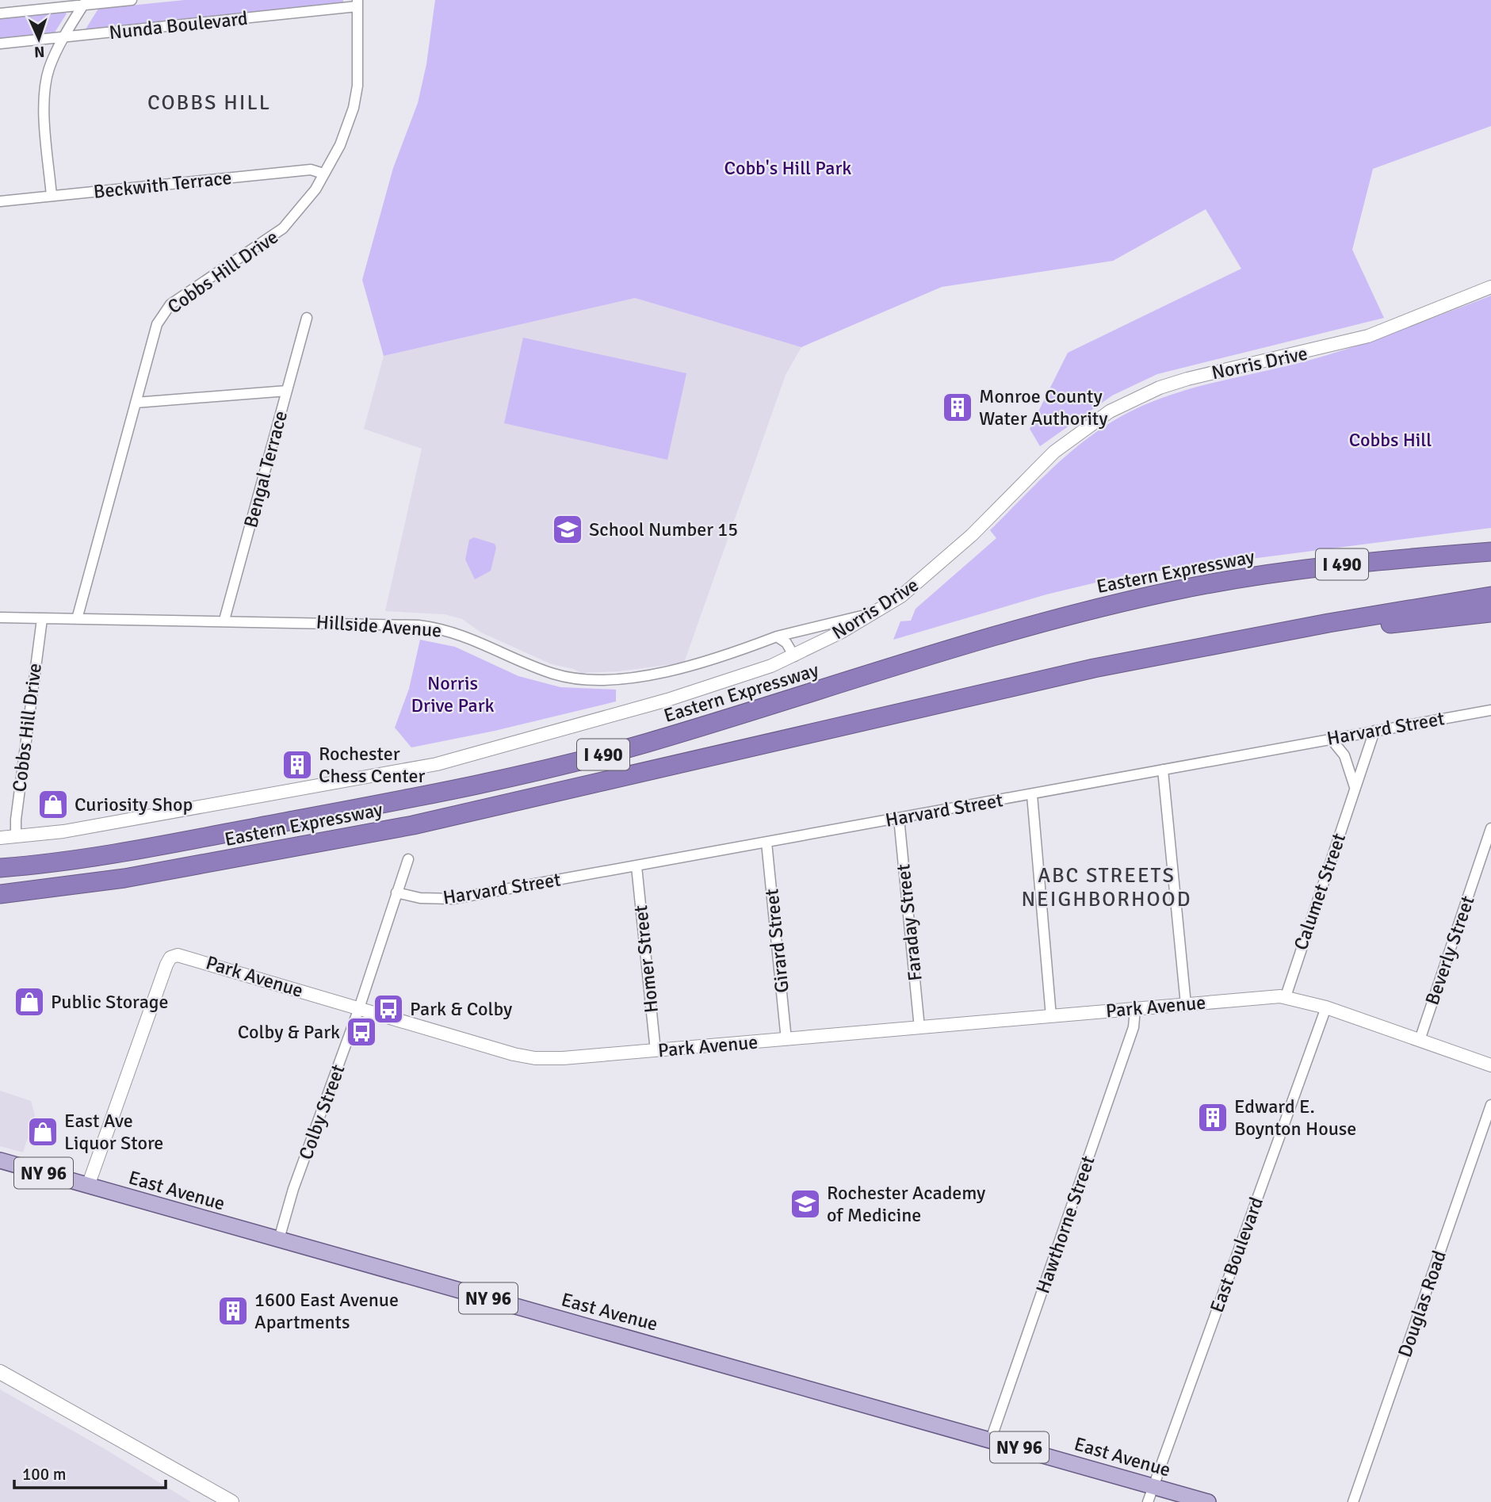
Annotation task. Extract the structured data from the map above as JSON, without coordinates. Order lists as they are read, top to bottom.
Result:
{
  "streets": {
    "highway": ["I 490", "Eastern Expressway"],
    "main road": ["NY 96", "East Avenue"],
    "street": [
      "Nunda Boulevard",
      "Beckwith Terrace",
      "Cobbs Hill Drive",
      "Norris Drive",
      "Bengal Terrace",
      "Hillside Avenue",
      "Harvard Street",
      "Calumet Street",
      "Faraday Street",
      "Girard Street",
      "Beverly Street",
      "Homer Street",
      "Park Avenue",
      "Colby Street",
      "Hawthorne Street",
      "East Boulevard",
      "Douglas Road"
    ]
  },
  "crossings": [
    ["Nunda Boulevard", "Cobbs Hill Drive"],
    ["Beckwith Terrace", "Cobbs Hill Drive"],
    ["Cobbs Hill Drive", "Norris Drive"],
    ["Cobbs Hill Drive", "Hillside Avenue"],
    ["Norris Drive", "Hillside Avenue"],
    ["Bengal Terrace", "Hillside Avenue"],
    ["Harvard Street", "Calumet Street"],
    ["Harvard Street", "Faraday Street"],
    ["Harvard Street", "Girard Street"],
    ["Harvard Street", "Homer Street"],
    ["Harvard Street", "Colby Street"],
    ["Calumet Street", "Park Avenue"],
    ["Faraday Street", "Park Avenue"],
    ["Girard Street", "Park Avenue"],
    ["Beverly Street", "Park Avenue"],
    ["Homer Street", "Park Avenue"],
    ["Park Avenue", "Colby Street"],
    ["Park Avenue", "East Avenue"],
    ["Park Avenue", "Hawthorne Street"],
    ["Park Avenue", "East Boulevard"],
    ["Colby Street", "East Avenue"],
    ["East Avenue", "Hawthorne Street"],
    ["East Avenue", "East Boulevard"]
  ],
  "districts": ["COBBS HILL", "ABC STREETS NEIGHBORHOOD"],
  "parks": ["Cobb's Hill Park", "Cobbs Hill", "Norris Drive Park"],
  "places": {
    "building": [
      "Monroe County Water Authority",
      "Rochester Chess Center",
      "Edward E. Boynton House",
      "1600 East Avenue Apartments"
    ],
    "school or university": ["School Number 15", "Rochester Academy of Medicine"],
    "shop": ["Curiosity Shop", "Public Storage", "East Ave Liquor Store"],
    "bus stop": ["Park & Colby", "Colby & Park"]
  },
  "scale_bar": "100 m",
  "north": "bottom"
}
